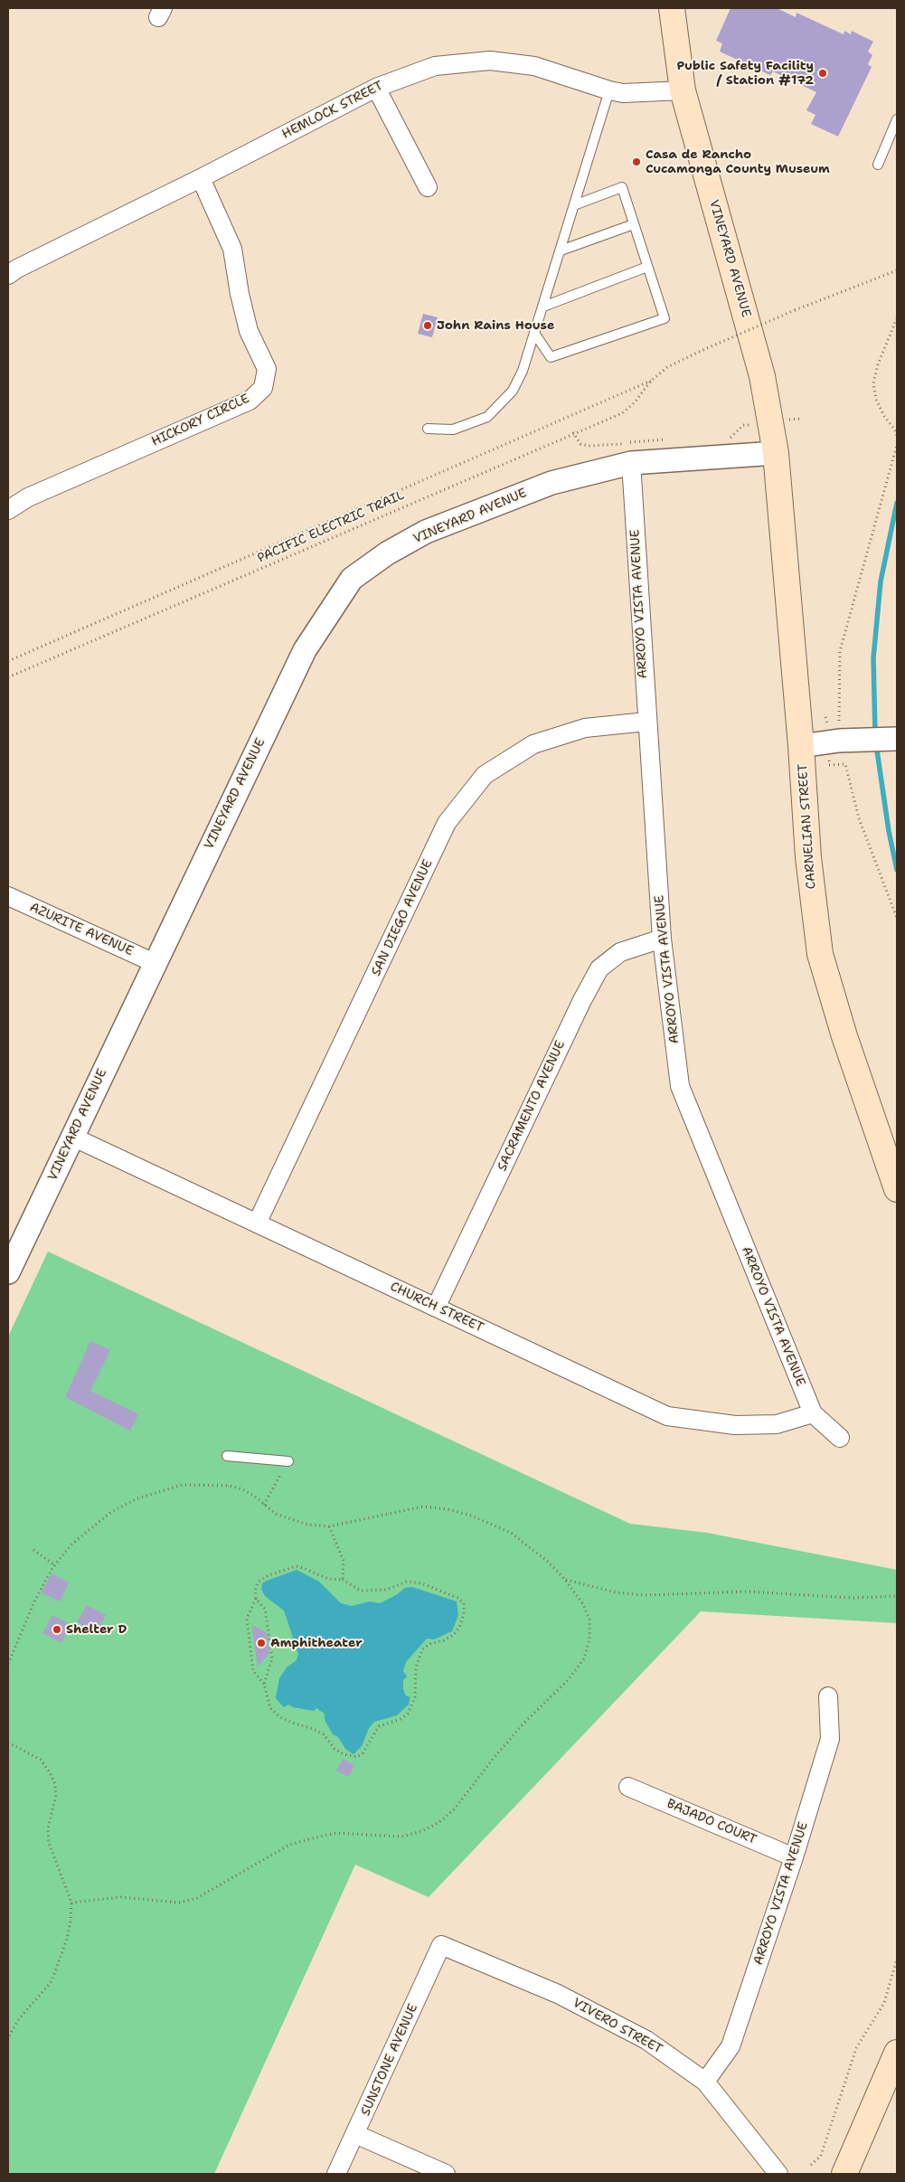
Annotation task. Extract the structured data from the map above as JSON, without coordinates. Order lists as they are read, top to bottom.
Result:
{
  "streets": {
    "main road": ["VINEYARD AVENUE", "CARNELIAN STREET"],
    "street": [
      "HEMLOCK STREET",
      "HICKORY CIRCLE",
      "ARROYO VISTA AVENUE",
      "SAN DIEGO AVENUE",
      "AZURITE AVENUE",
      "SACRAMENTO AVENUE",
      "CHURCH STREET",
      "BAJADO COURT",
      "VIVERO STREET",
      "SUNSTONE AVENUE"
    ],
    "path": ["PACIFIC ELECTRIC TRAIL"]
  },
  "crossings": [
    ["HEMLOCK STREET", "VINEYARD AVENUE"],
    ["HEMLOCK STREET", "HICKORY CIRCLE"],
    ["VINEYARD AVENUE", "ARROYO VISTA AVENUE"],
    ["VINEYARD AVENUE", "CARNELIAN STREET"],
    ["VINEYARD AVENUE", "AZURITE AVENUE"],
    ["VINEYARD AVENUE", "CHURCH STREET"],
    ["ARROYO VISTA AVENUE", "SAN DIEGO AVENUE"],
    ["ARROYO VISTA AVENUE", "SACRAMENTO AVENUE"],
    ["ARROYO VISTA AVENUE", "CHURCH STREET"],
    ["ARROYO VISTA AVENUE", "BAJADO COURT"],
    ["ARROYO VISTA AVENUE", "VIVERO STREET"],
    ["SAN DIEGO AVENUE", "CHURCH STREET"],
    ["SACRAMENTO AVENUE", "CHURCH STREET"],
    ["VIVERO STREET", "SUNSTONE AVENUE"]
  ],
  "places": [
    "Public Safety Facility / Station #172",
    "Casa de Rancho Cucamonga County Museum",
    "John Rains House",
    "Shelter D",
    "Amphitheater"
  ]
}
